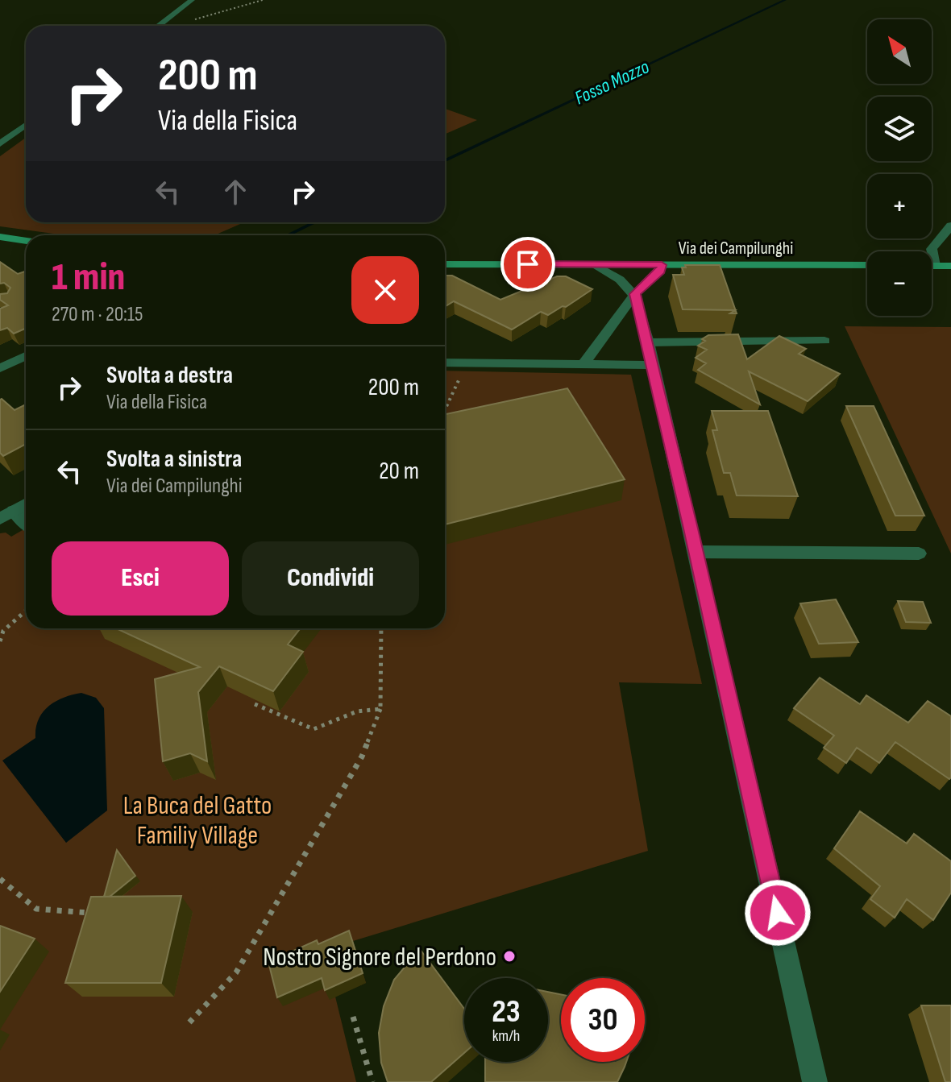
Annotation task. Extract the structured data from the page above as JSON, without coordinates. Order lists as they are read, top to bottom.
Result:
{
  "streets": {
    "street": ["Via dei Campilunghi"]
  },
  "water": ["Fosso Mozzo"],
  "parks": ["La Buca del Gatto Familiy Village"],
  "places": ["Nostro Signore del Perdono"],
  "north": "top left",
  "page": {
    "map_buttons": ["+", "−"],
    "turn": ["200 m", "Via della Fisica"],
    "heading": ["1 min", "270 m · 20:15"],
    "list": [
      {
        "name": "Svolta a destra",
        "note": "Via della Fisica",
        "value": "200 m"
      },
      {
        "name": "Svolta a sinistra",
        "note": "Via dei Campilunghi",
        "value": "20 m"
      }
    ],
    "buttons": ["Esci", "Condividi"],
    "speed": "23 km/h",
    "limit": "30"
  }
}
